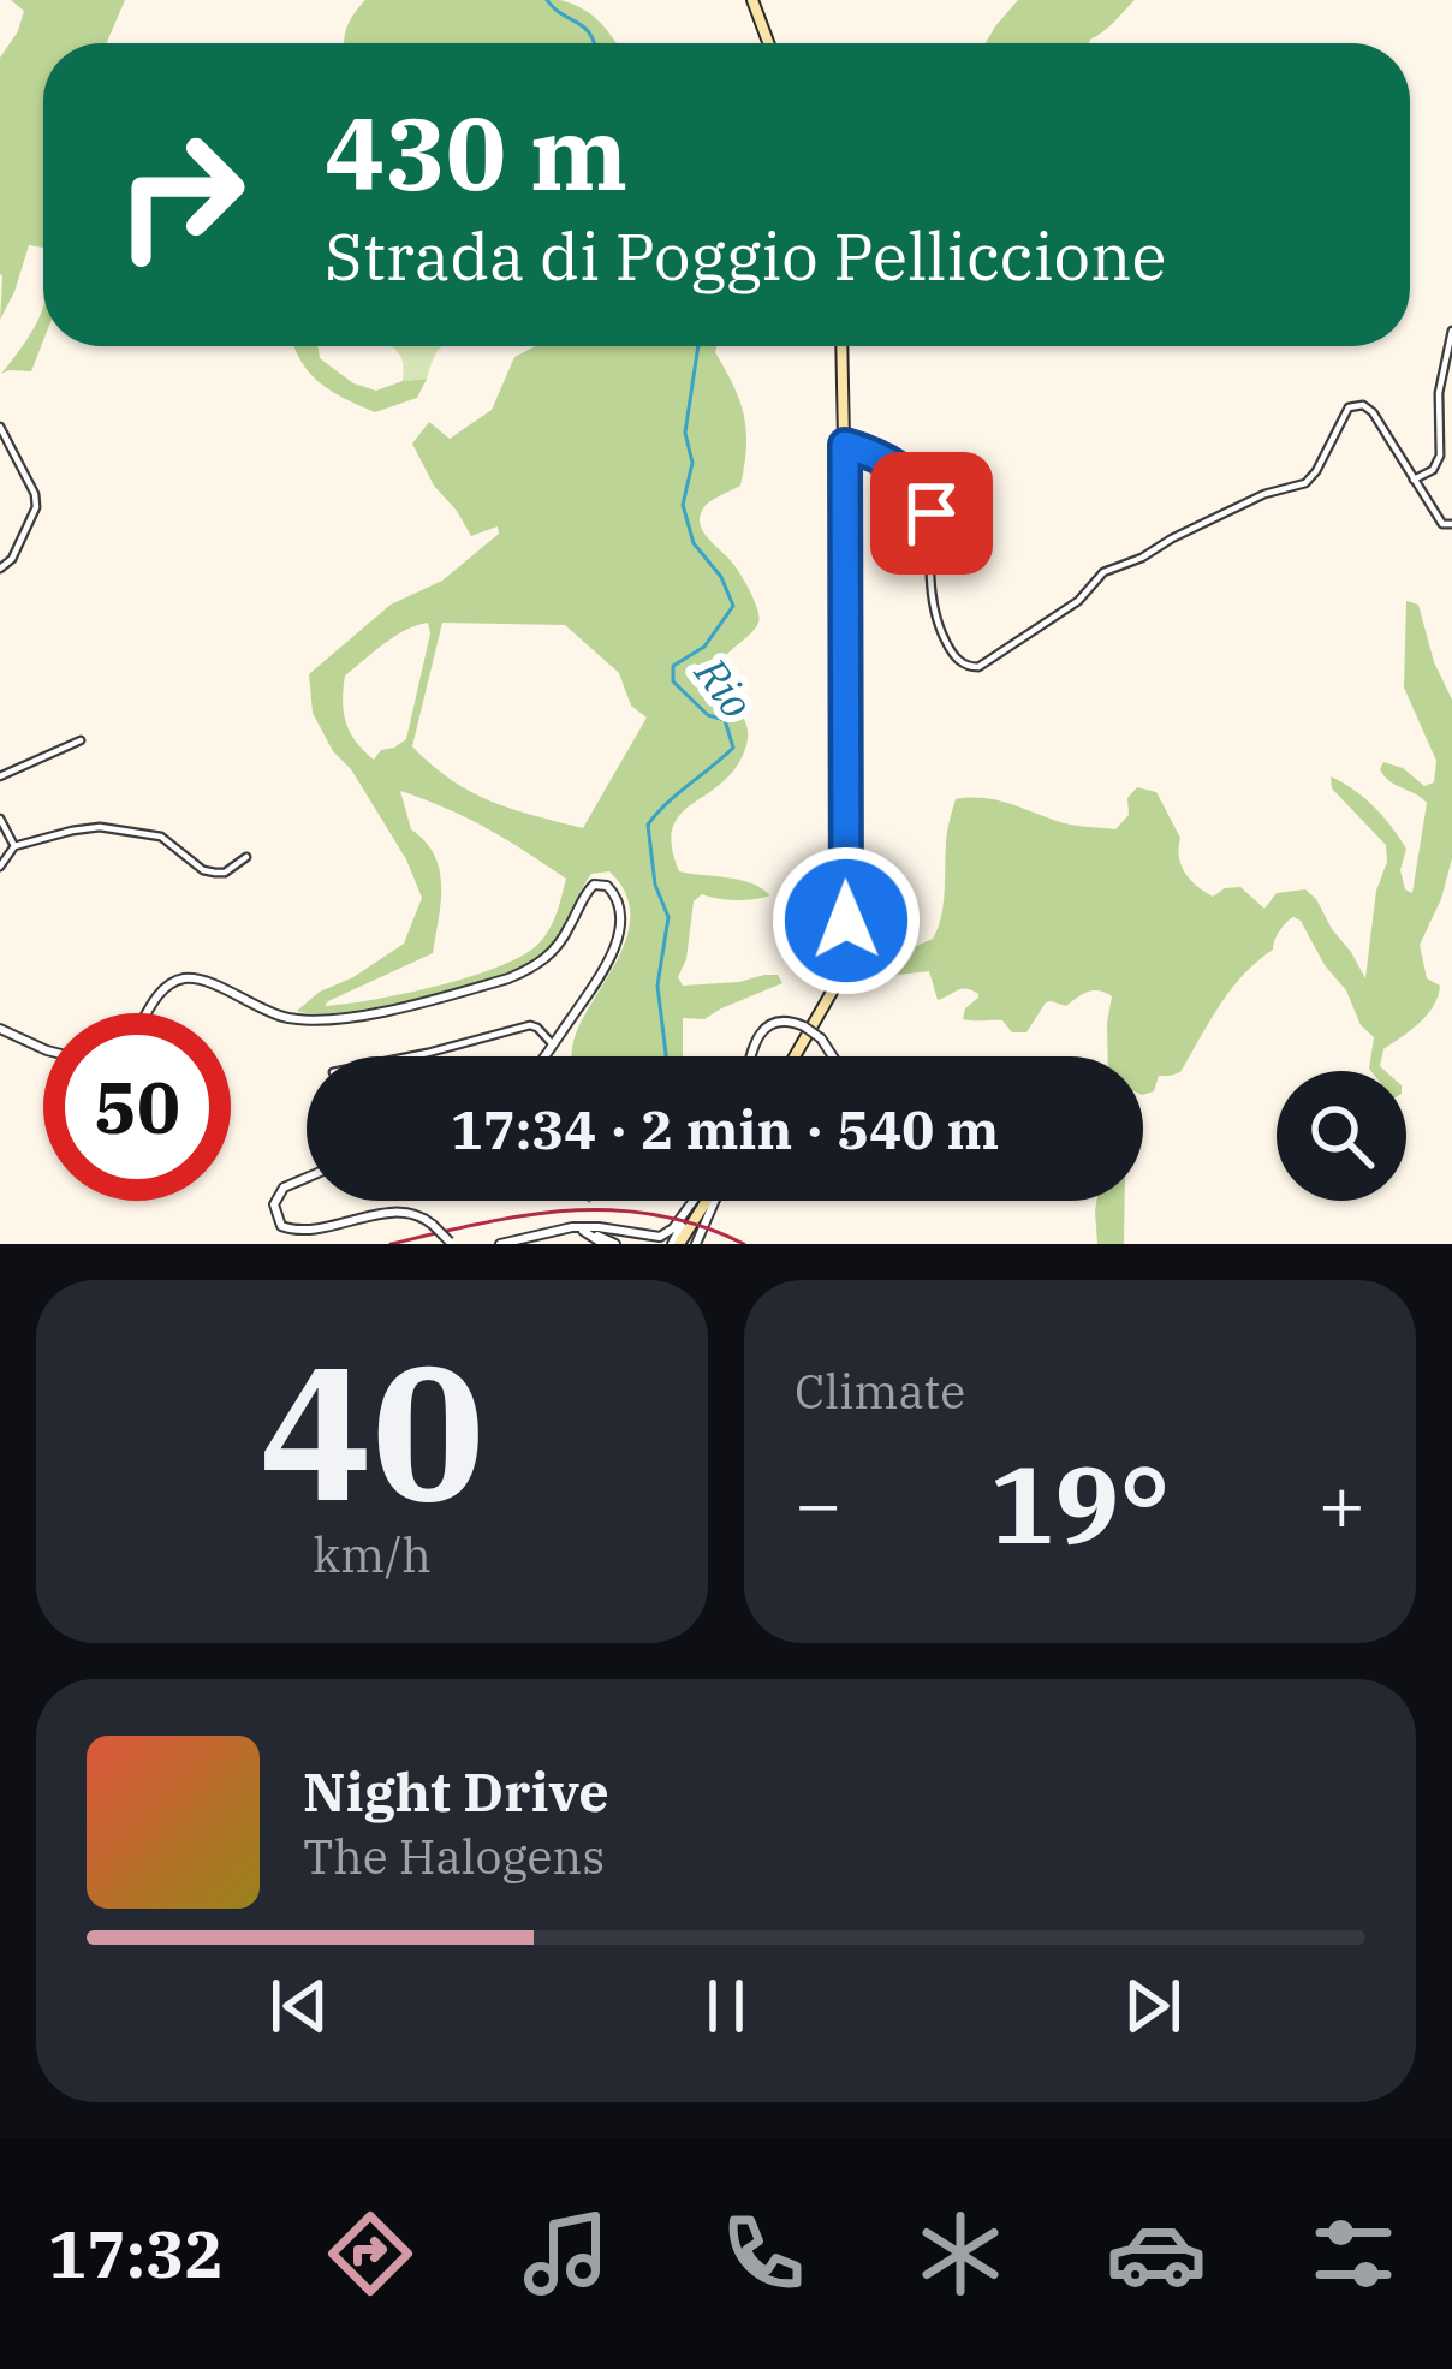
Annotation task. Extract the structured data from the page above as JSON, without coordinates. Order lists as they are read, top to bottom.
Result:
{
  "water": ["Rio"],
  "page": {
    "turn": ["430 m", "Strada di Poggio Pelliccione"],
    "limit": "50",
    "trip": "17:34 · 2 min · 540 m",
    "tile": [
      ["40", "km/h"],
      "Climate"
    ],
    "heat": ["−", "19°", "+"],
    "song": ["Night Drive", "The Halogens"],
    "tabs": "17:32"
  }
}
